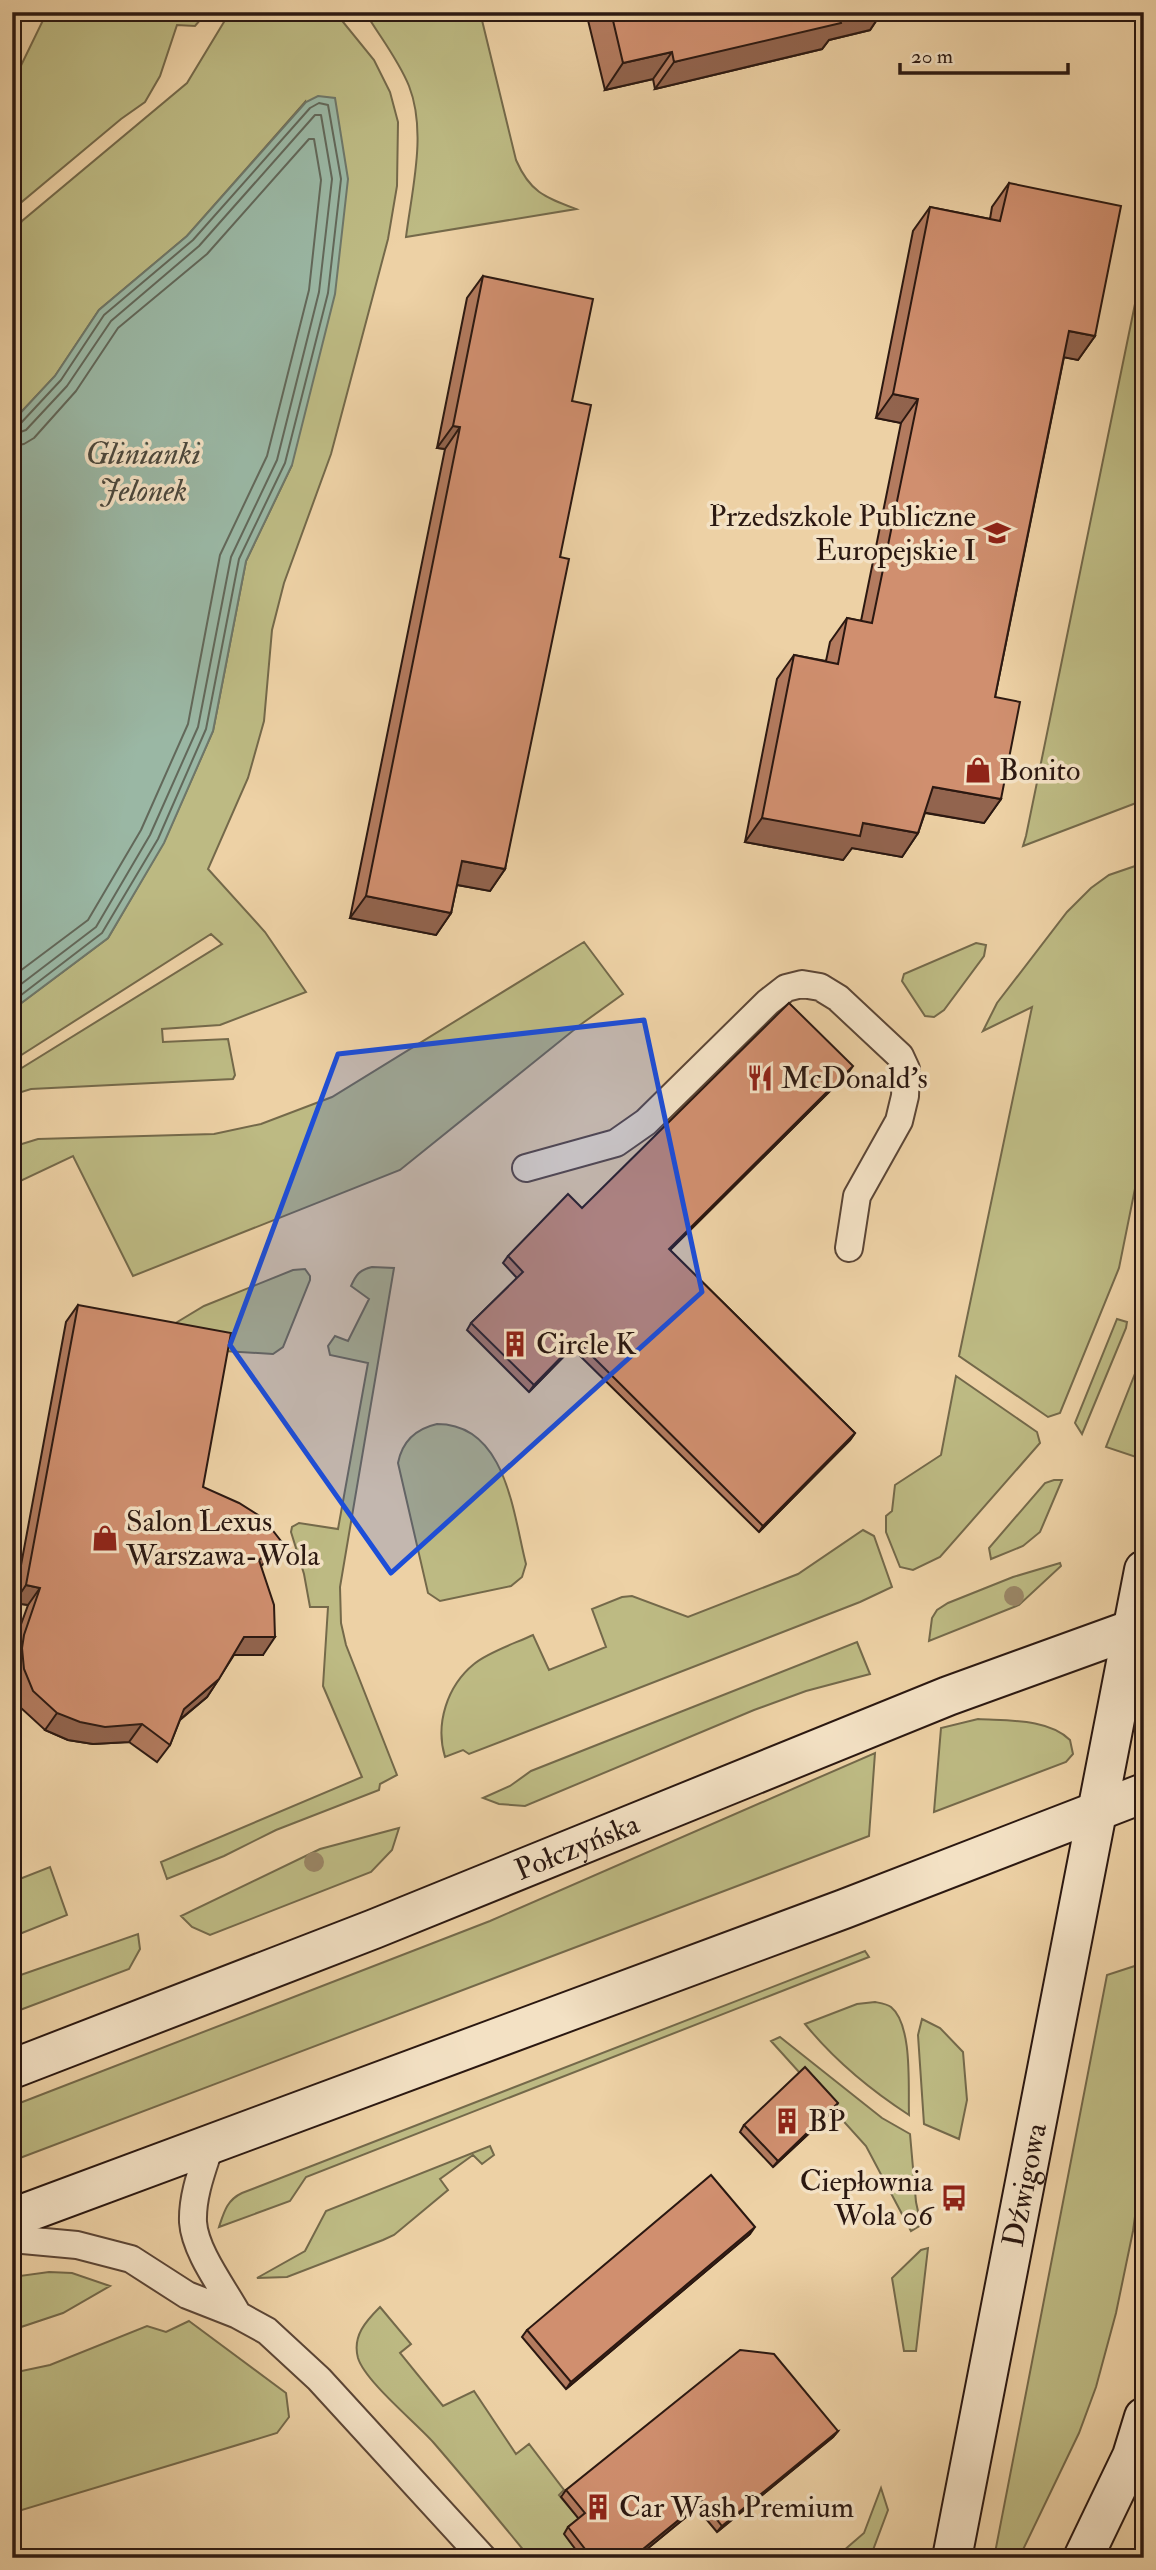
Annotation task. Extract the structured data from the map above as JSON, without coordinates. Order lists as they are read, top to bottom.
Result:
{
  "streets": {
    "main road": ["Połczyńska", "Dźwigowa"]
  },
  "crossings": [
    ["Połczyńska", "Dźwigowa"]
  ],
  "water": ["Glinianki Jelonek"],
  "places": {
    "school or university": ["Przedszkole Publiczne Europejskie I"],
    "shop": ["Bonito", "Salon Lexus Warszawa-Wola"],
    "restaurant": ["McDonald's"],
    "building": ["Circle K", "BP", "Car Wash Premium"],
    "bus stop": ["Ciepłownia Wola 06"]
  },
  "scale_bar": "20 m"
}
